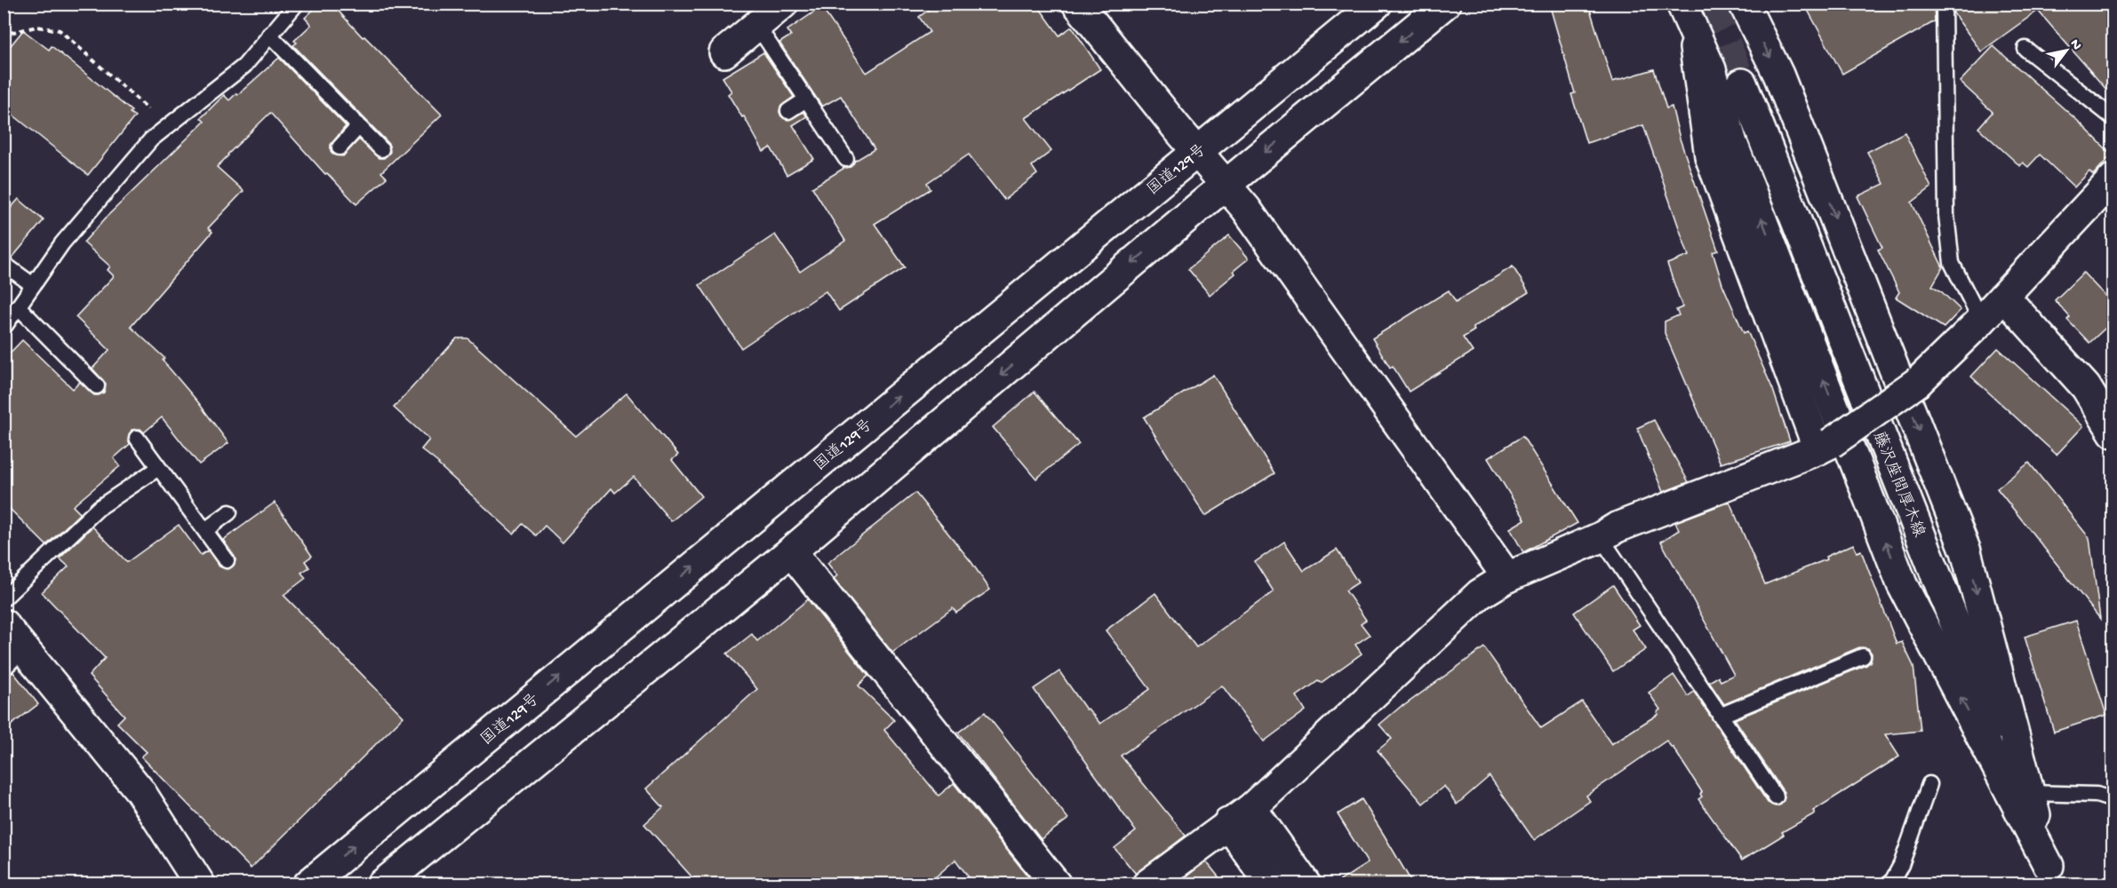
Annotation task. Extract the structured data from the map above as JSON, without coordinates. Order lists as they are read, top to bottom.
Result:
{
  "streets": {
    "main road": ["国道129号", "藤沢座間厚木線"]
  },
  "north": "top right"
}
